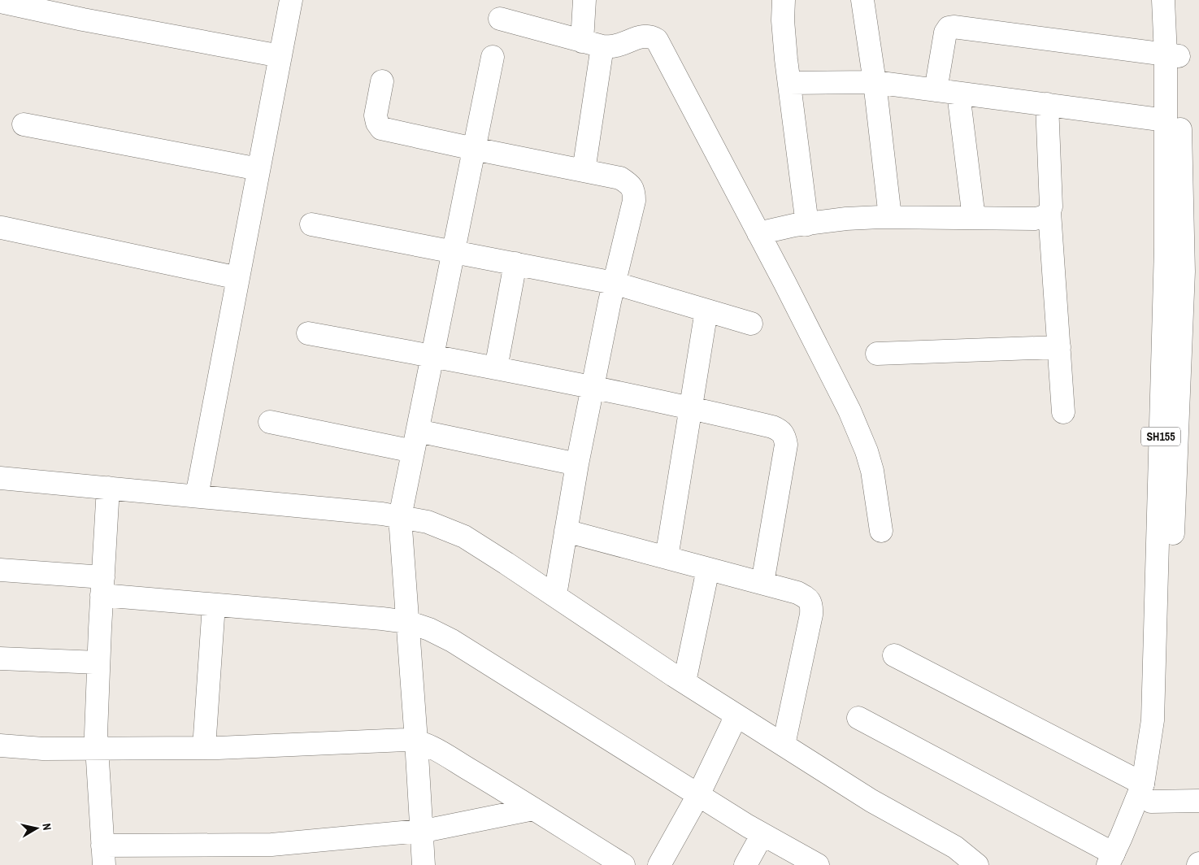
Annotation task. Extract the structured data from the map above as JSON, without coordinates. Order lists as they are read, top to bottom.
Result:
{
  "streets": {
    "street": ["SH155"]
  },
  "north": "right"
}
